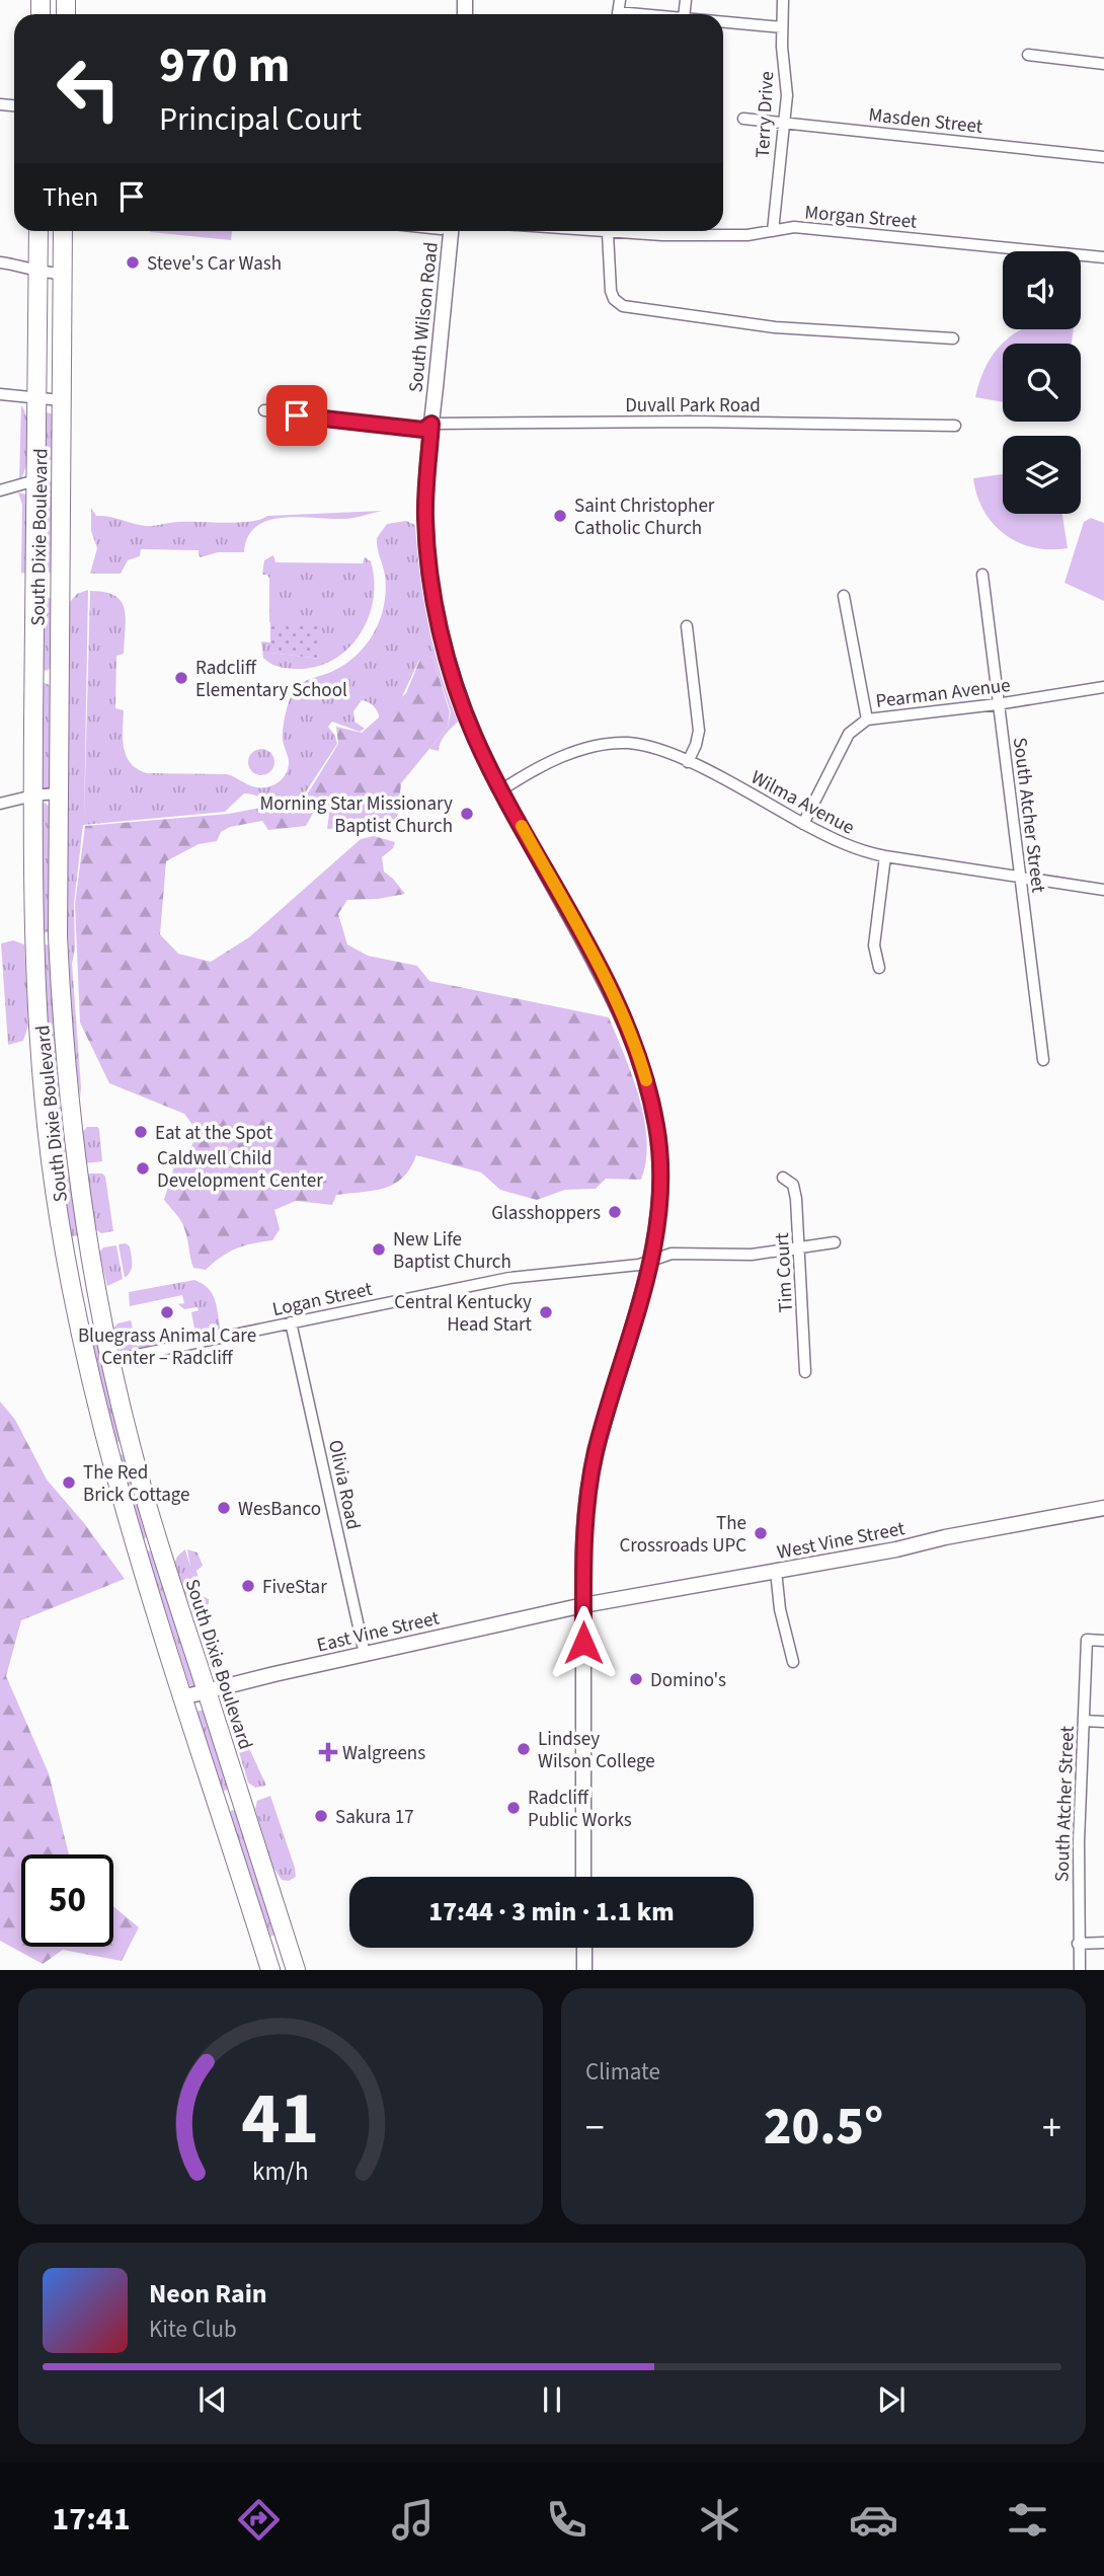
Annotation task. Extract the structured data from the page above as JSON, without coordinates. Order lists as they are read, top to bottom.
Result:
{
  "streets": {
    "highway": ["South Dixie Boulevard"],
    "main road": ["South Wilson Road", "West Vine Street", "East Vine Street"],
    "street": [
      "Terry Drive",
      "Masden Street",
      "Morgan Street",
      "Duvall Park Road",
      "Pearman Avenue",
      "Wilma Avenue",
      "South Atcher Street",
      "Tim Court",
      "Logan Street",
      "Olivia Road"
    ]
  },
  "crossings": [
    ["Terry Drive", "Masden Street"],
    ["Terry Drive", "Morgan Street"],
    ["South Wilson Road", "Duvall Park Road"],
    ["South Wilson Road", "Wilma Avenue"],
    ["South Wilson Road", "Logan Street"],
    ["South Wilson Road", "West Vine Street"],
    ["South Wilson Road", "East Vine Street"],
    ["South Dixie Boulevard", "Logan Street"],
    ["South Dixie Boulevard", "East Vine Street"],
    ["Pearman Avenue", "Wilma Avenue"],
    ["Pearman Avenue", "South Atcher Street"],
    ["Wilma Avenue", "South Atcher Street"],
    ["Tim Court", "Logan Street"],
    ["Logan Street", "Olivia Road"],
    ["Olivia Road", "East Vine Street"],
    ["West Vine Street", "East Vine Street"]
  ],
  "places": {
    "other": [
      "Steve's Car Wash",
      "Saint Christopher Catholic Church",
      "Radcliff Elementary School",
      "Morning Star Missionary Baptist Church",
      "Eat at the Spot",
      "Caldwell Child Development Center",
      "Glasshoppers",
      "New Life Baptist Church",
      "Bluegrass Animal Care Center – Radcliff",
      "Central Kentucky Head Start",
      "The Red Brick Cottage",
      "WesBanco",
      "The Crossroads UPC",
      "FiveStar",
      "Domino's",
      "Lindsey Wilson College",
      "Radcliff Public Works",
      "Sakura 17"
    ],
    "health": ["Walgreens"]
  },
  "page": {
    "turn": ["970 m", "Principal Court"],
    "then": "Then",
    "limit": "50",
    "trip": "17:44 · 3 min · 1.1 km",
    "tile": "Climate",
    "heat": ["−", "20.5°", "+"],
    "song": ["Neon Rain", "Kite Club"],
    "tabs": "17:41",
    "gauge": ["41", "km/h"]
  }
}
